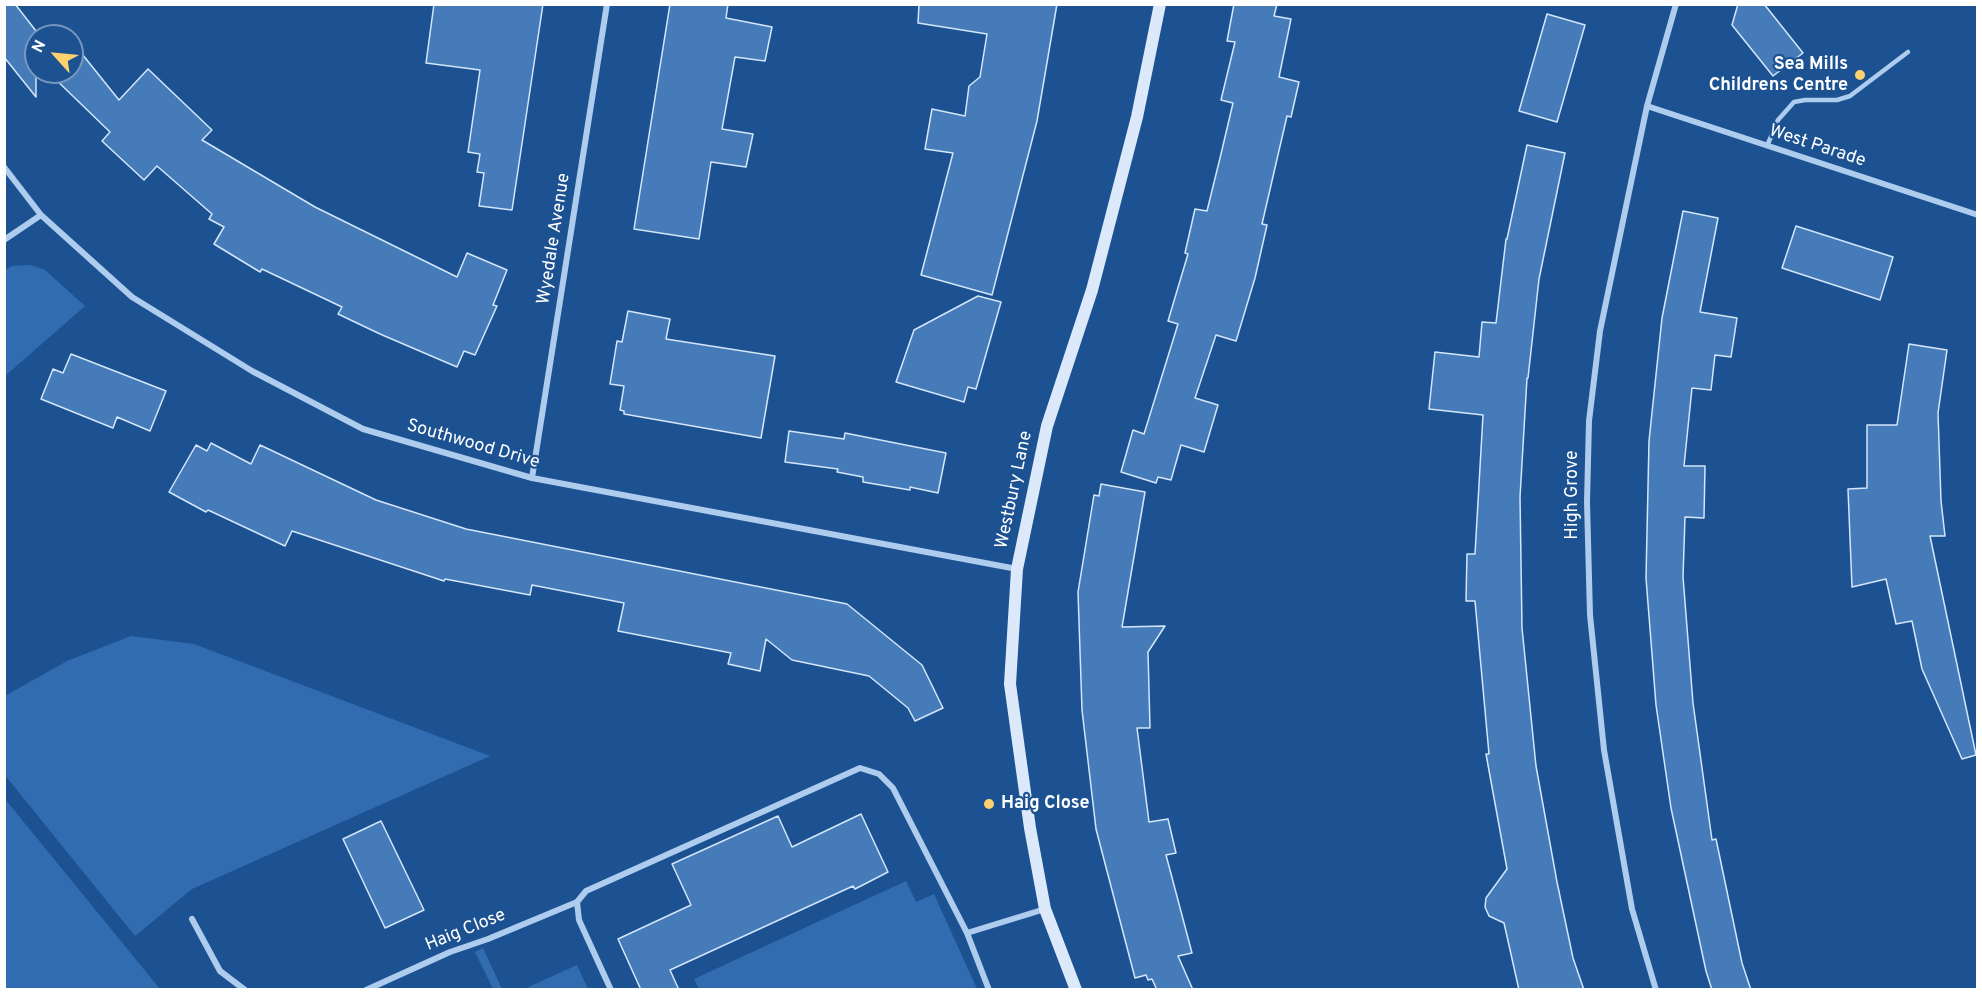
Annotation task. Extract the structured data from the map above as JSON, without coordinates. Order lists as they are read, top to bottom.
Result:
{
  "streets": {
    "street": [
      "West Parade",
      "Wyedale Avenue",
      "Southwood Drive",
      "Westbury Lane",
      "High Grove",
      "Haig Close"
    ]
  },
  "crossings": [
    ["West Parade", "High Grove"],
    ["Wyedale Avenue", "Southwood Drive"],
    ["Southwood Drive", "Westbury Lane"]
  ],
  "places": ["Sea Mills Childrens Centre", "Haig Close"],
  "north": "top left"
}
